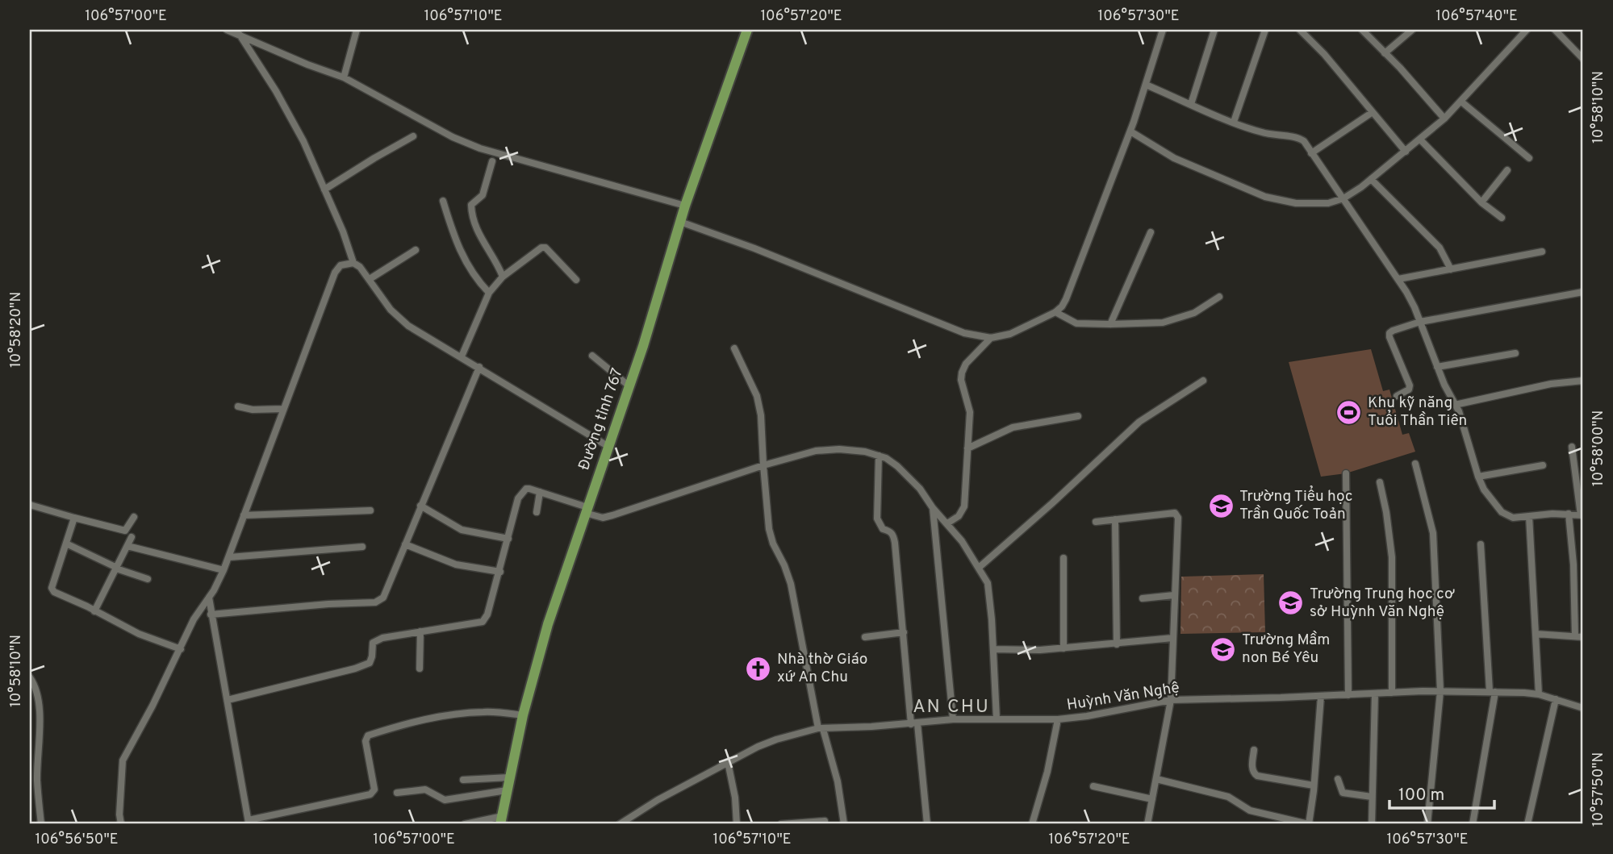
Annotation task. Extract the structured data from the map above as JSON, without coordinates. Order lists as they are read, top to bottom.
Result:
{
  "streets": {
    "main road": ["Đường tỉnh 767"],
    "street": ["Huỳnh Văn Nghệ"]
  },
  "districts": ["AN CHU"],
  "places": {
    "sports": ["Khu kỹ năng Tuổi Thần Tiên"],
    "school or university": ["Trường Tiểu học Trần Quốc Toản", "Trường Trung học cơ sở Huỳnh Văn Nghệ", "Trường Mầm non Bé Yêu"],
    "church": ["Nhà thờ Giáo xứ An Chu"]
  },
  "scale_bar": "100 m",
  "coordinates": [
    "106°57'00\"E",
    "106°57'10\"E",
    "106°57'20\"E",
    "106°57'30\"E",
    "106°57'40\"E",
    "10°58'10\"N",
    "10°58'20\"N",
    "10°58'00\"N",
    "10°57'50\"N",
    "106°56'50\"E"
  ]
}
